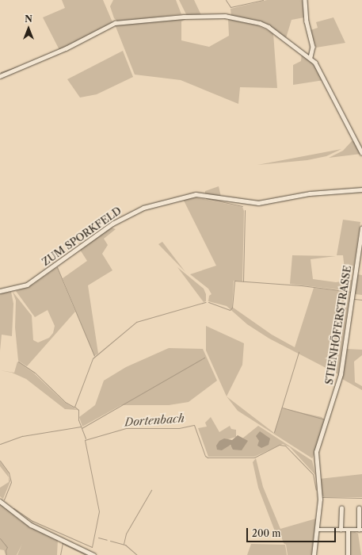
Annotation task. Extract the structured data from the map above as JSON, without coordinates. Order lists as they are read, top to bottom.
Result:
{
  "streets": {
    "street": ["ZUM SPORKFELD", "STIENHÖFERSTRASSE"]
  },
  "water": ["Dortenbach"],
  "scale_bar": "200 m",
  "north": "top"
}
